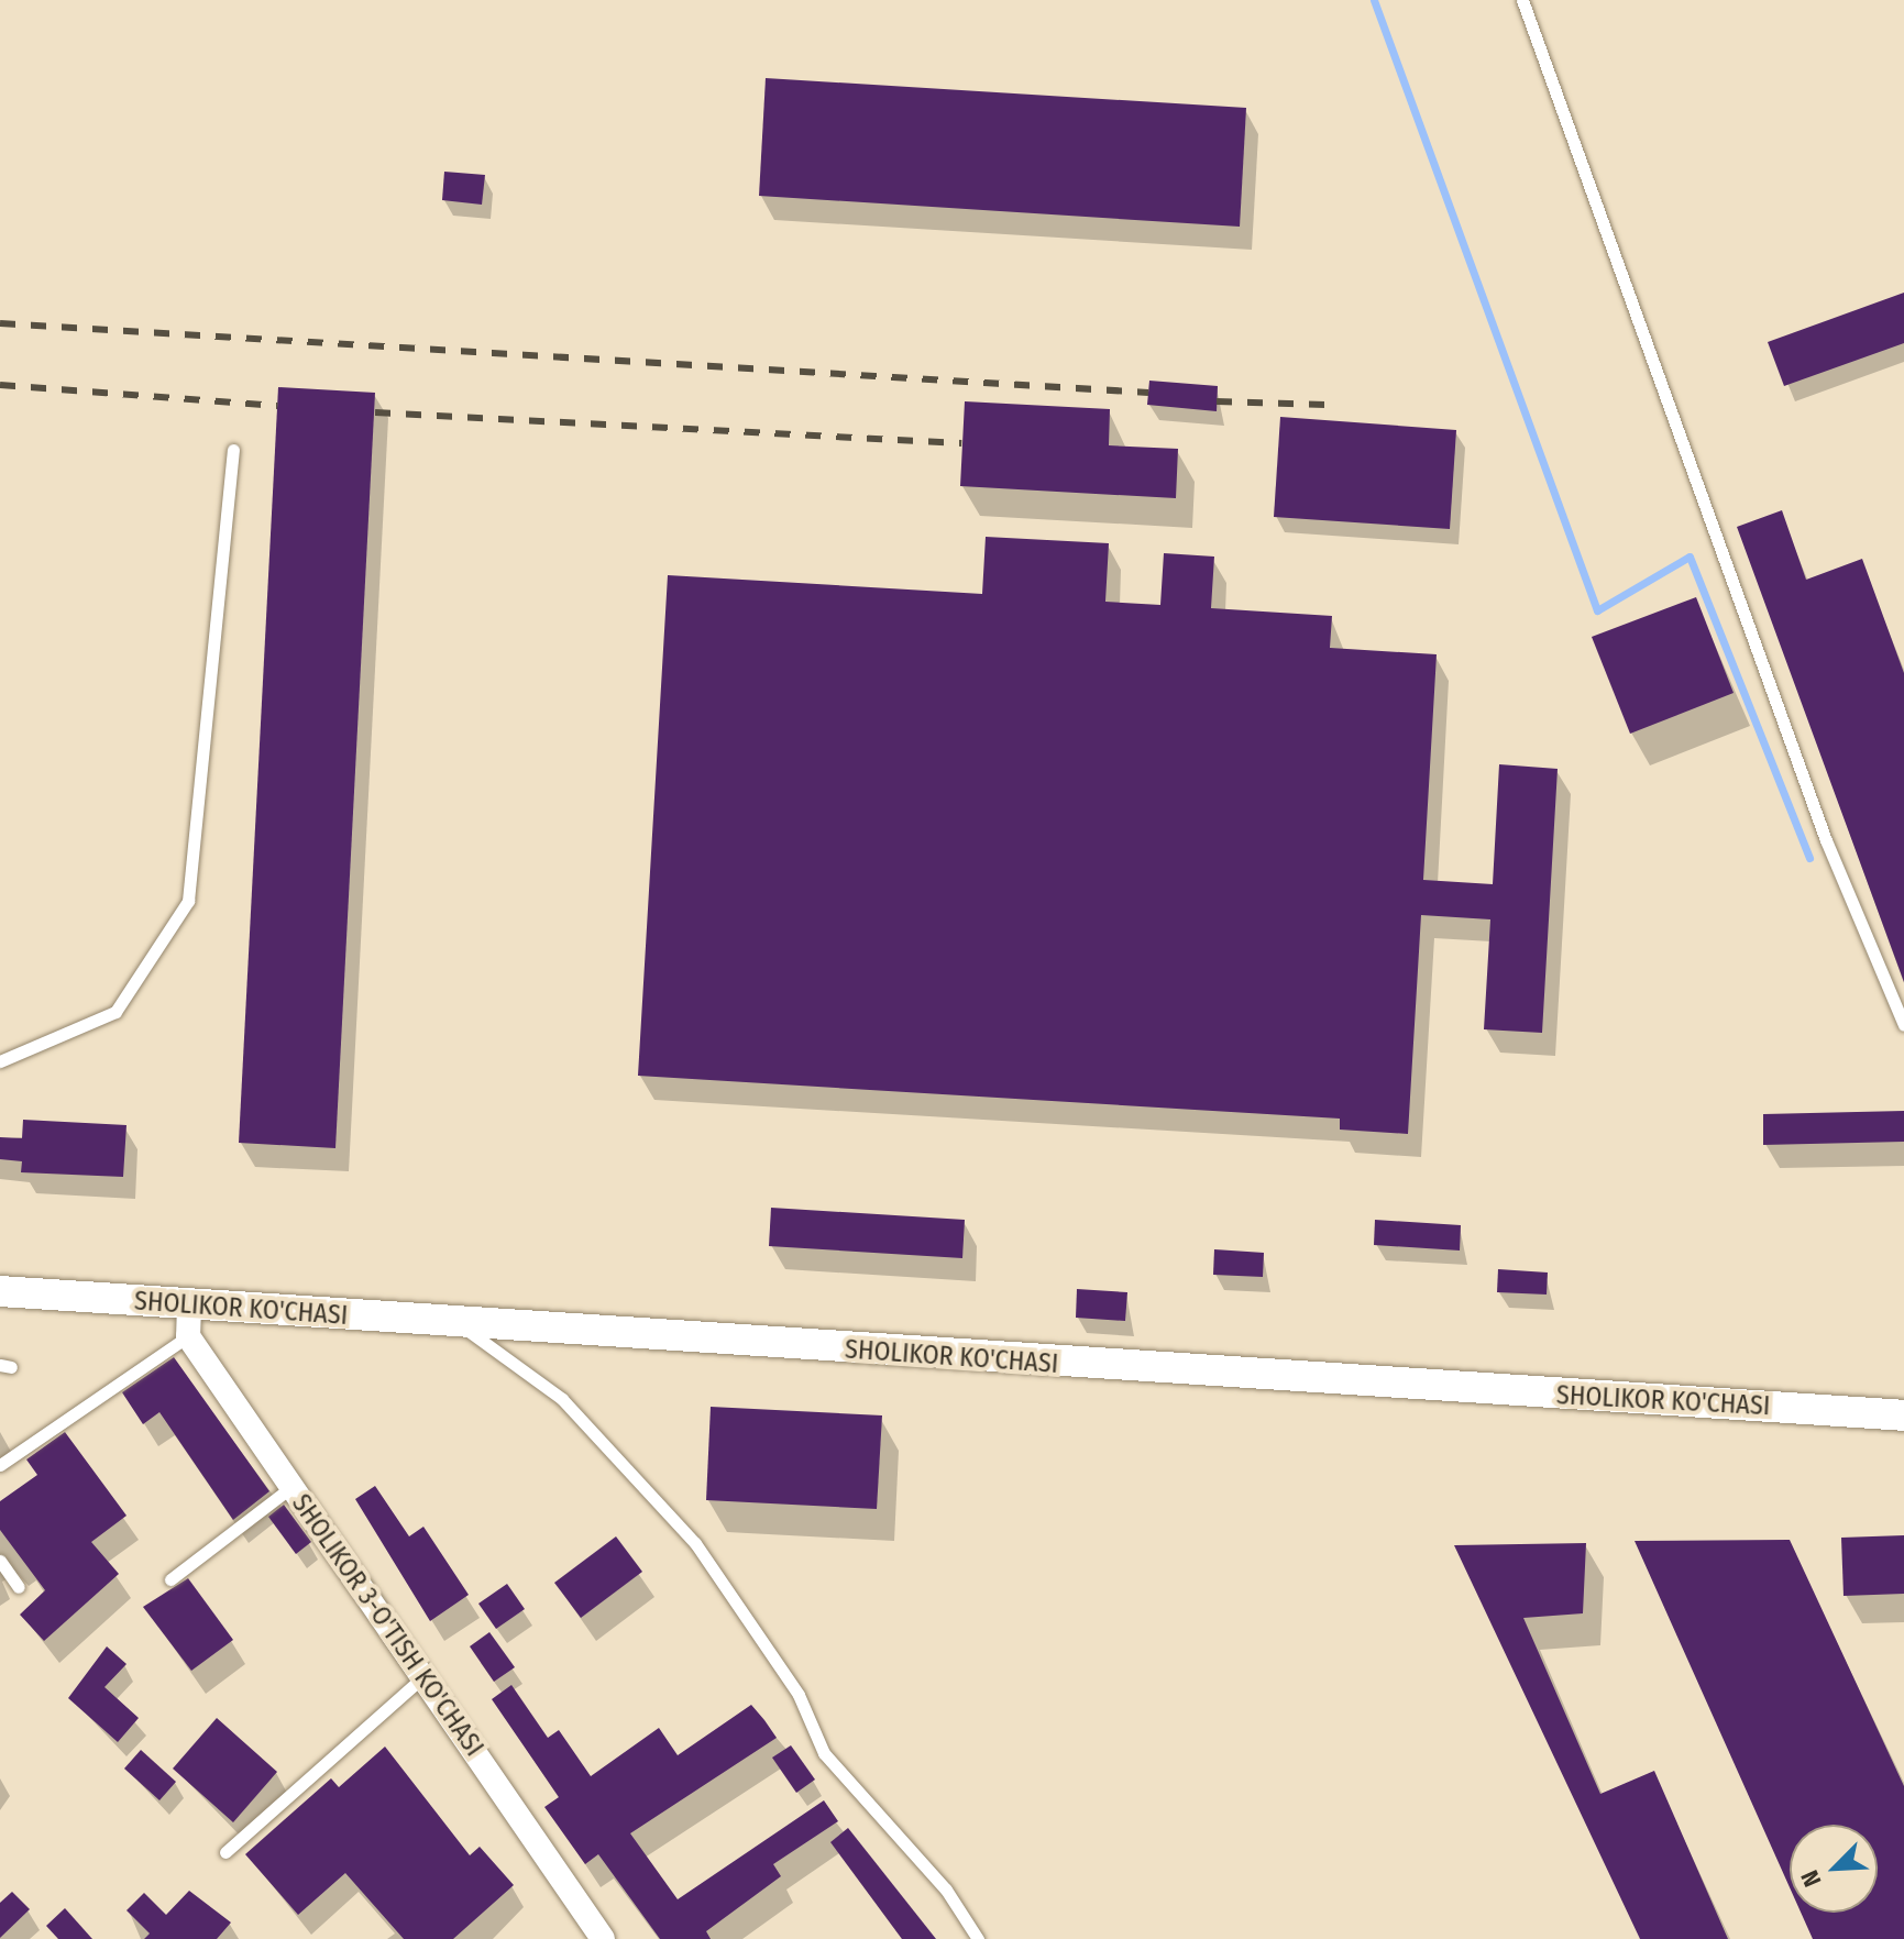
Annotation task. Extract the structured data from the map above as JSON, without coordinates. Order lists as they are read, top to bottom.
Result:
{
  "streets": {
    "street": ["SHOLIKOR KO'CHASI", "SHOLIKOR 3-O'TISH KO'CHASI"]
  },
  "crossings": [
    ["SHOLIKOR KO'CHASI", "SHOLIKOR 3-O'TISH KO'CHASI"]
  ],
  "north": "bottom left"
}
